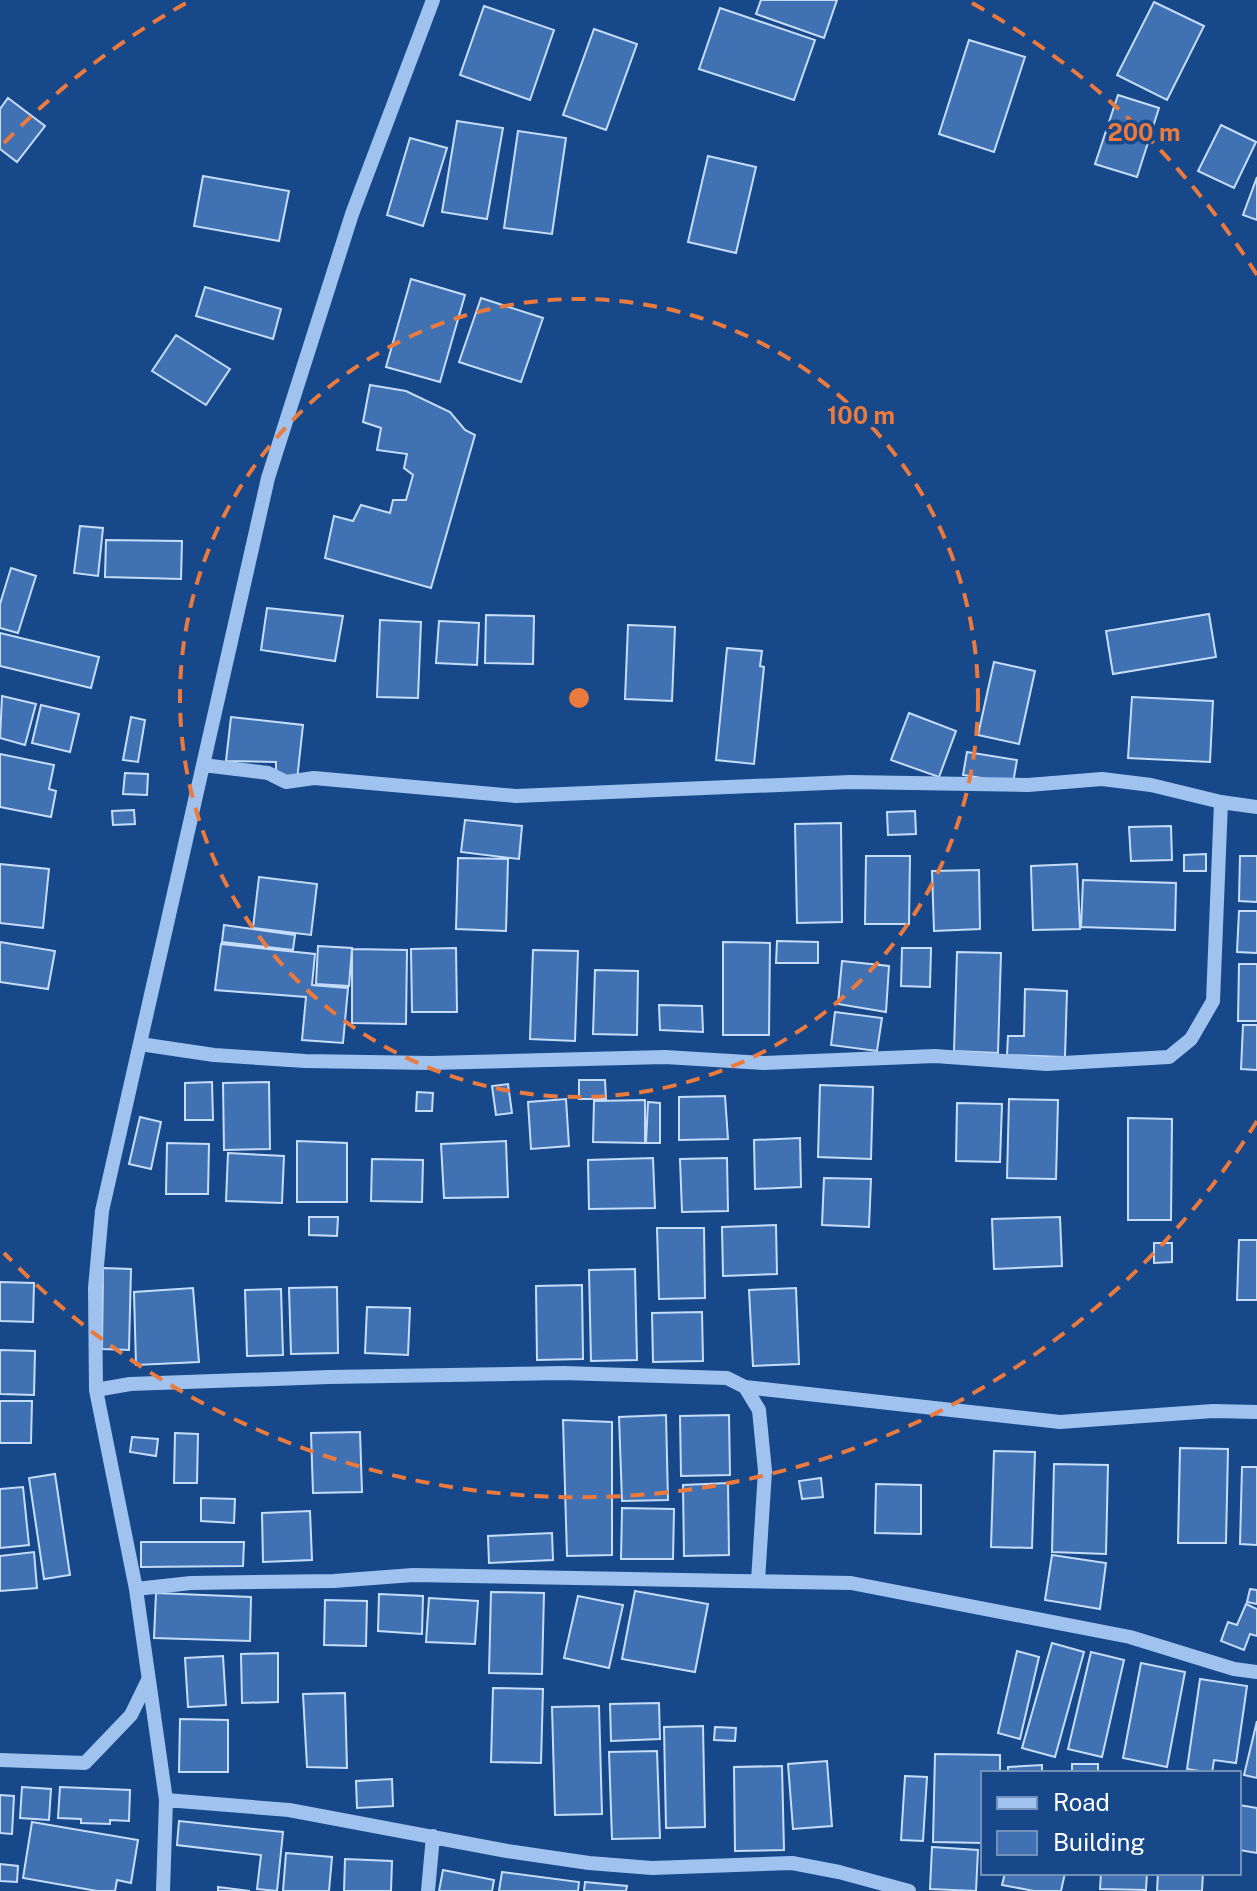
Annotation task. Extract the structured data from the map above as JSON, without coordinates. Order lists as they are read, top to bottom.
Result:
{
  "legend": ["Road", "Building"],
  "rings": ["200 m", "100 m"]
}
